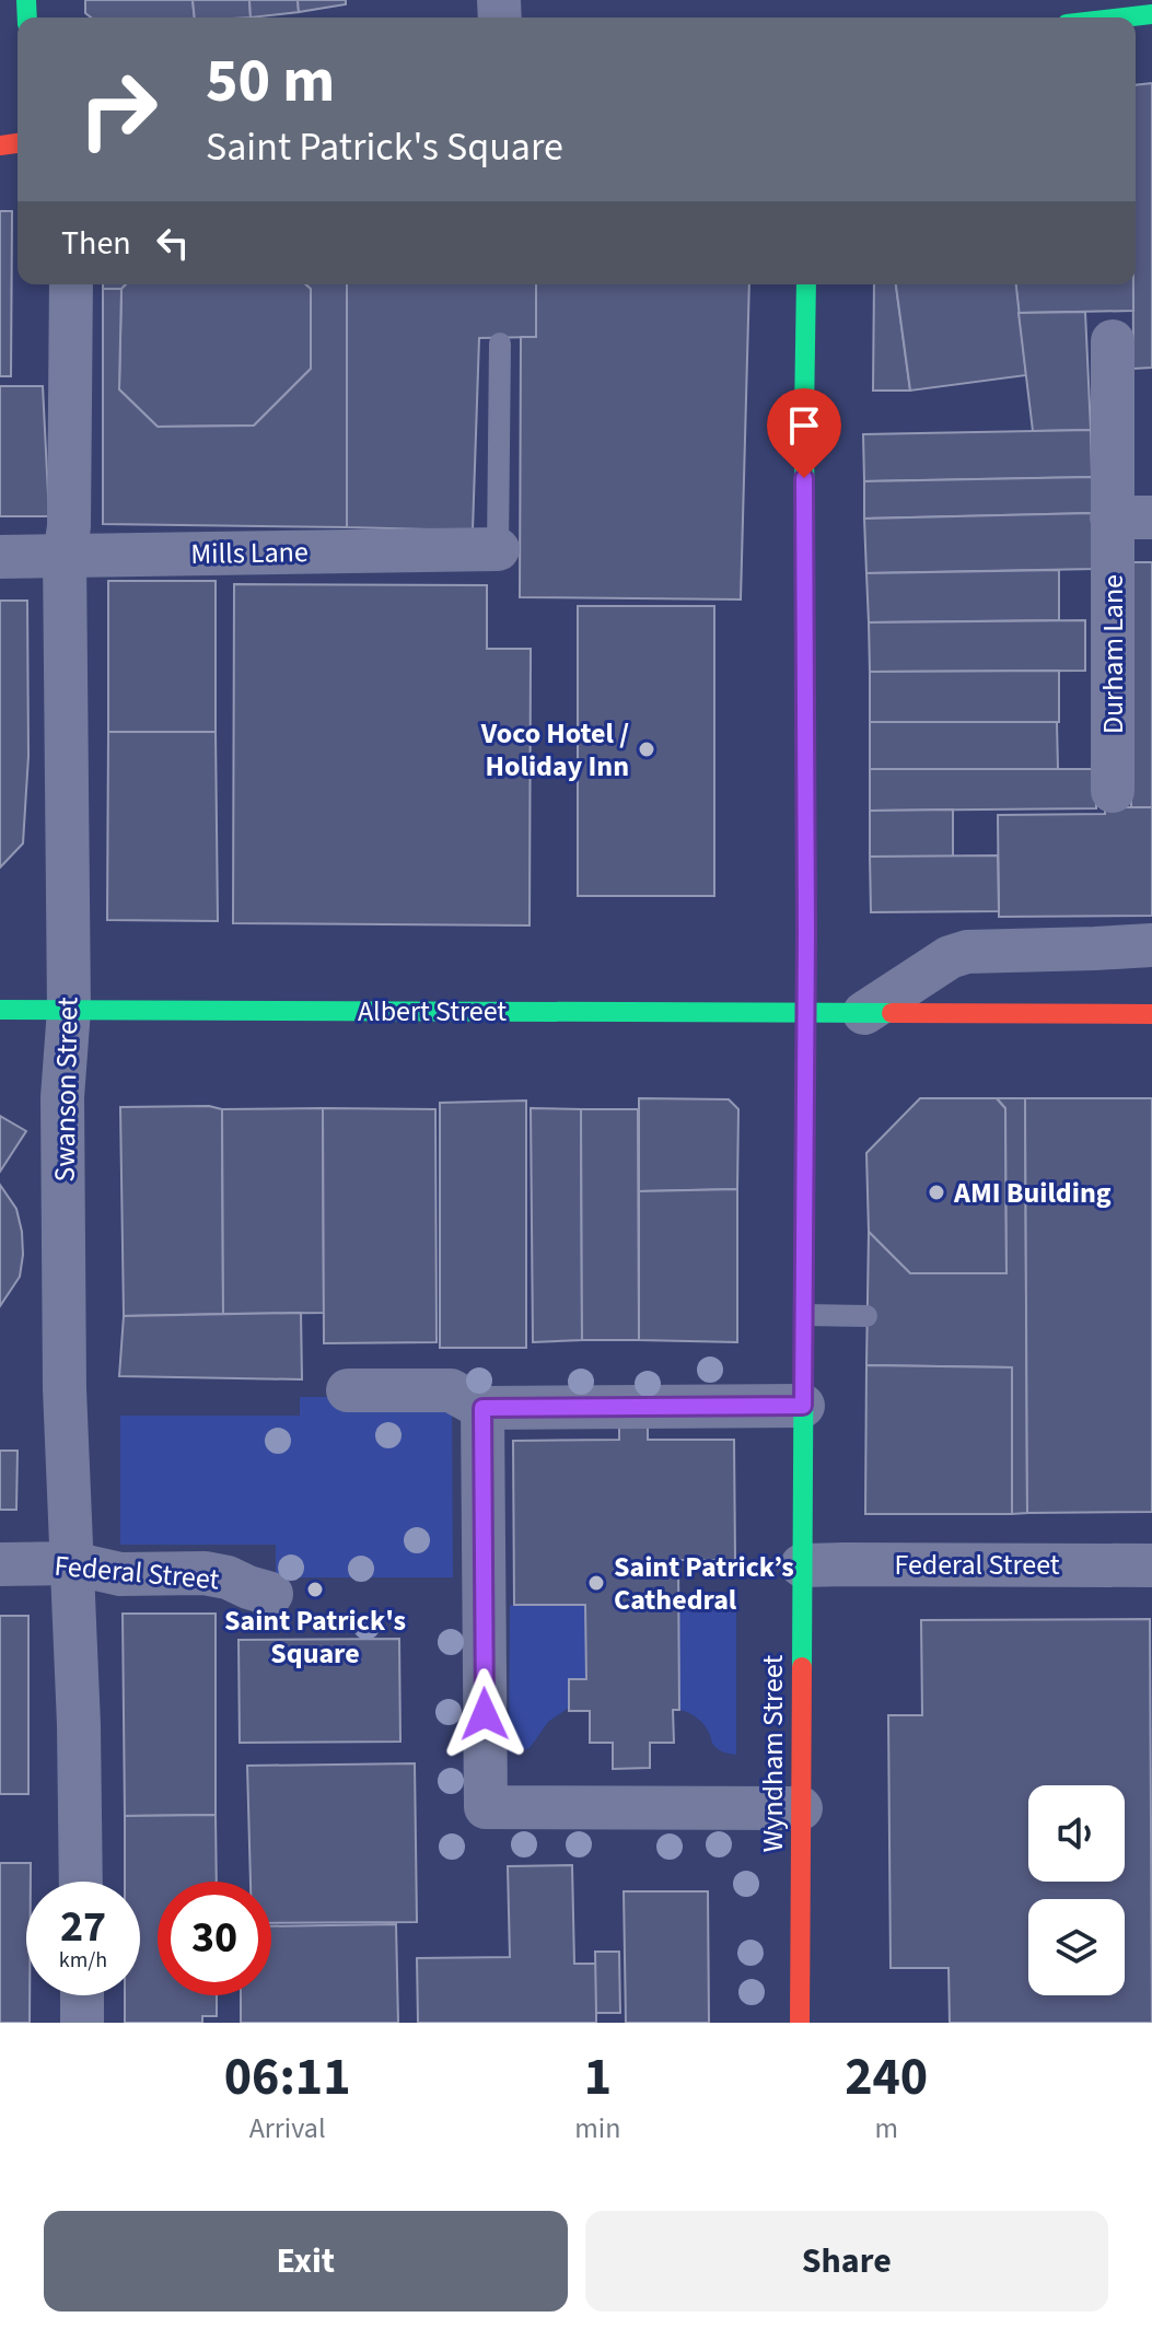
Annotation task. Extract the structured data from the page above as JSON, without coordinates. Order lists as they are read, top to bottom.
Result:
{
  "streets": {
    "street": [
      "Mills Lane",
      "Durham Lane",
      "Albert Street",
      "Swanson Street",
      "Federal Street",
      "Wyndham Street"
    ]
  },
  "crossings": [
    ["Mills Lane", "Swanson Street"],
    ["Albert Street", "Swanson Street"],
    ["Albert Street", "Wyndham Street"],
    ["Swanson Street", "Federal Street"],
    ["Federal Street", "Wyndham Street"]
  ],
  "places": [
    "Voco Hotel / Holiday Inn",
    "AMI Building",
    "Saint Patrick’s Cathedral",
    "Saint Patrick's Square"
  ],
  "page": {
    "turn": ["50 m", "Saint Patrick's Square"],
    "then": "Then",
    "speed": "27 km/h",
    "limit": "30",
    "eta": [
      "06:11",
      "Arrival",
      "1",
      "min",
      "240",
      "m"
    ],
    "buttons": ["Exit", "Share"]
  }
}
